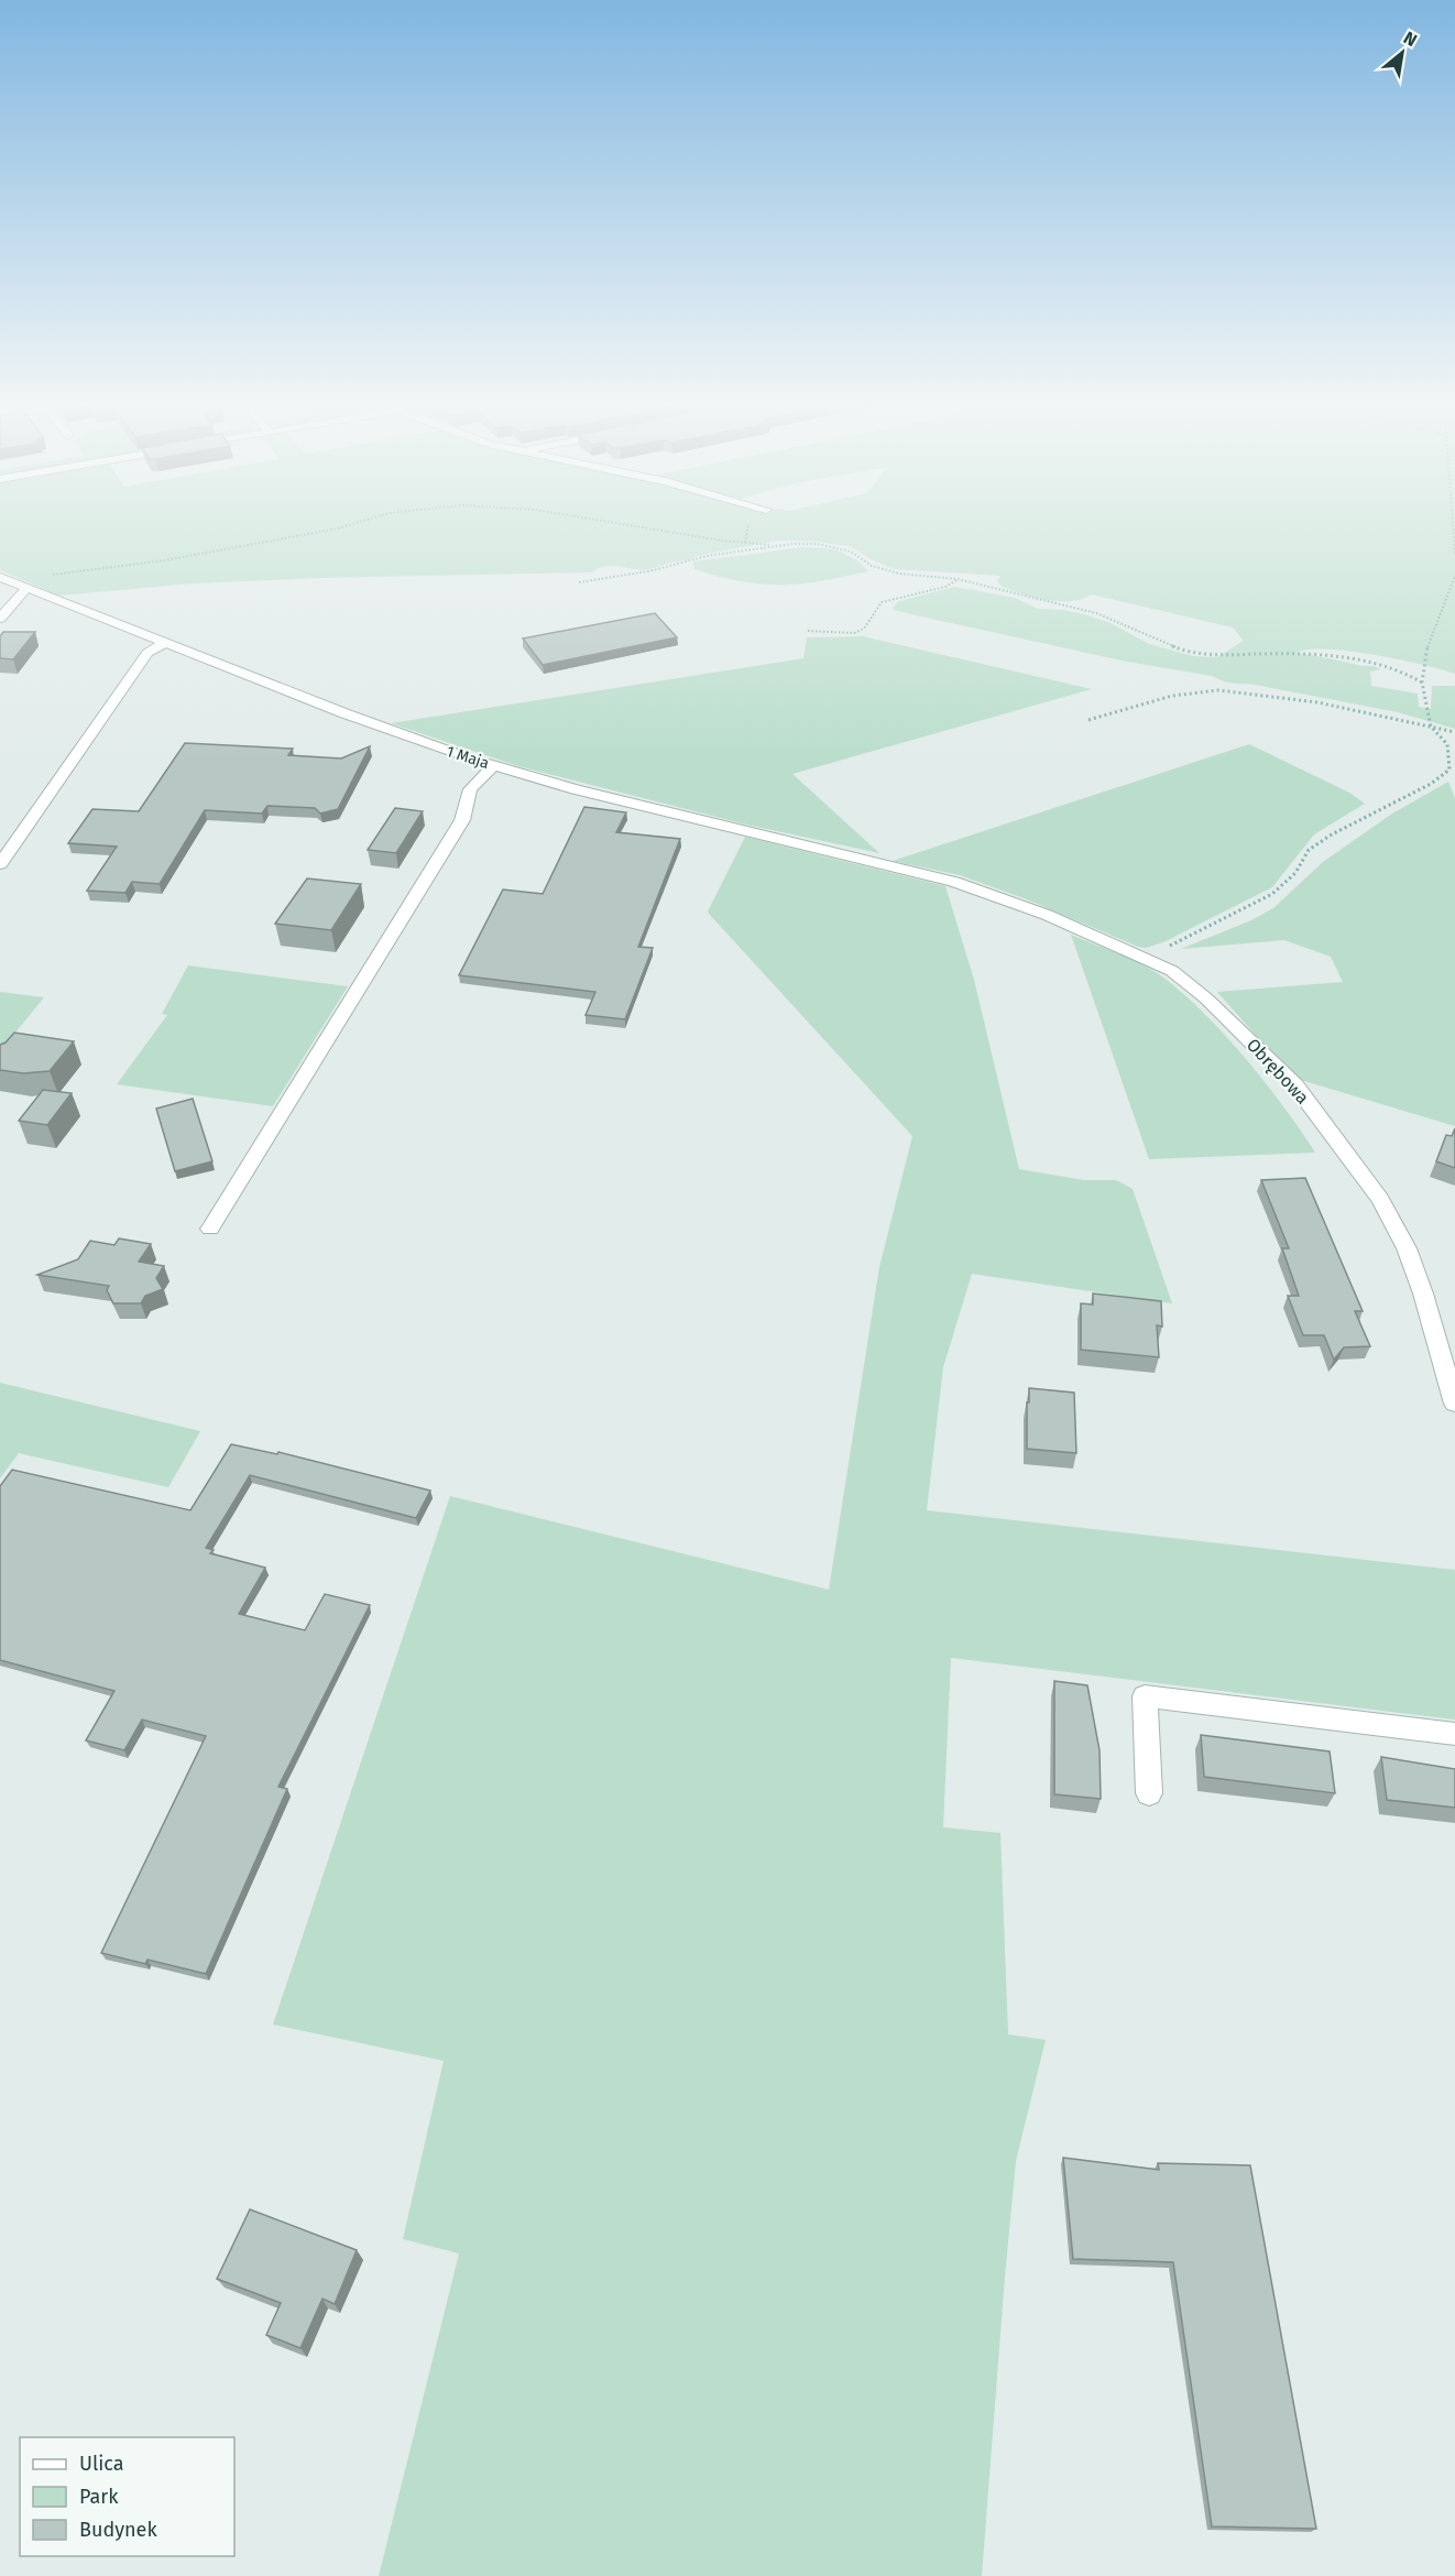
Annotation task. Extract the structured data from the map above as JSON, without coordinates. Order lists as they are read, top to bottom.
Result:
{
  "streets": {
    "street": ["1 Maja", "Obrębowa"]
  },
  "crossings": [
    ["1 Maja", "Obrębowa"]
  ],
  "legend": ["Ulica", "Park", "Budynek"],
  "north": "top right"
}
